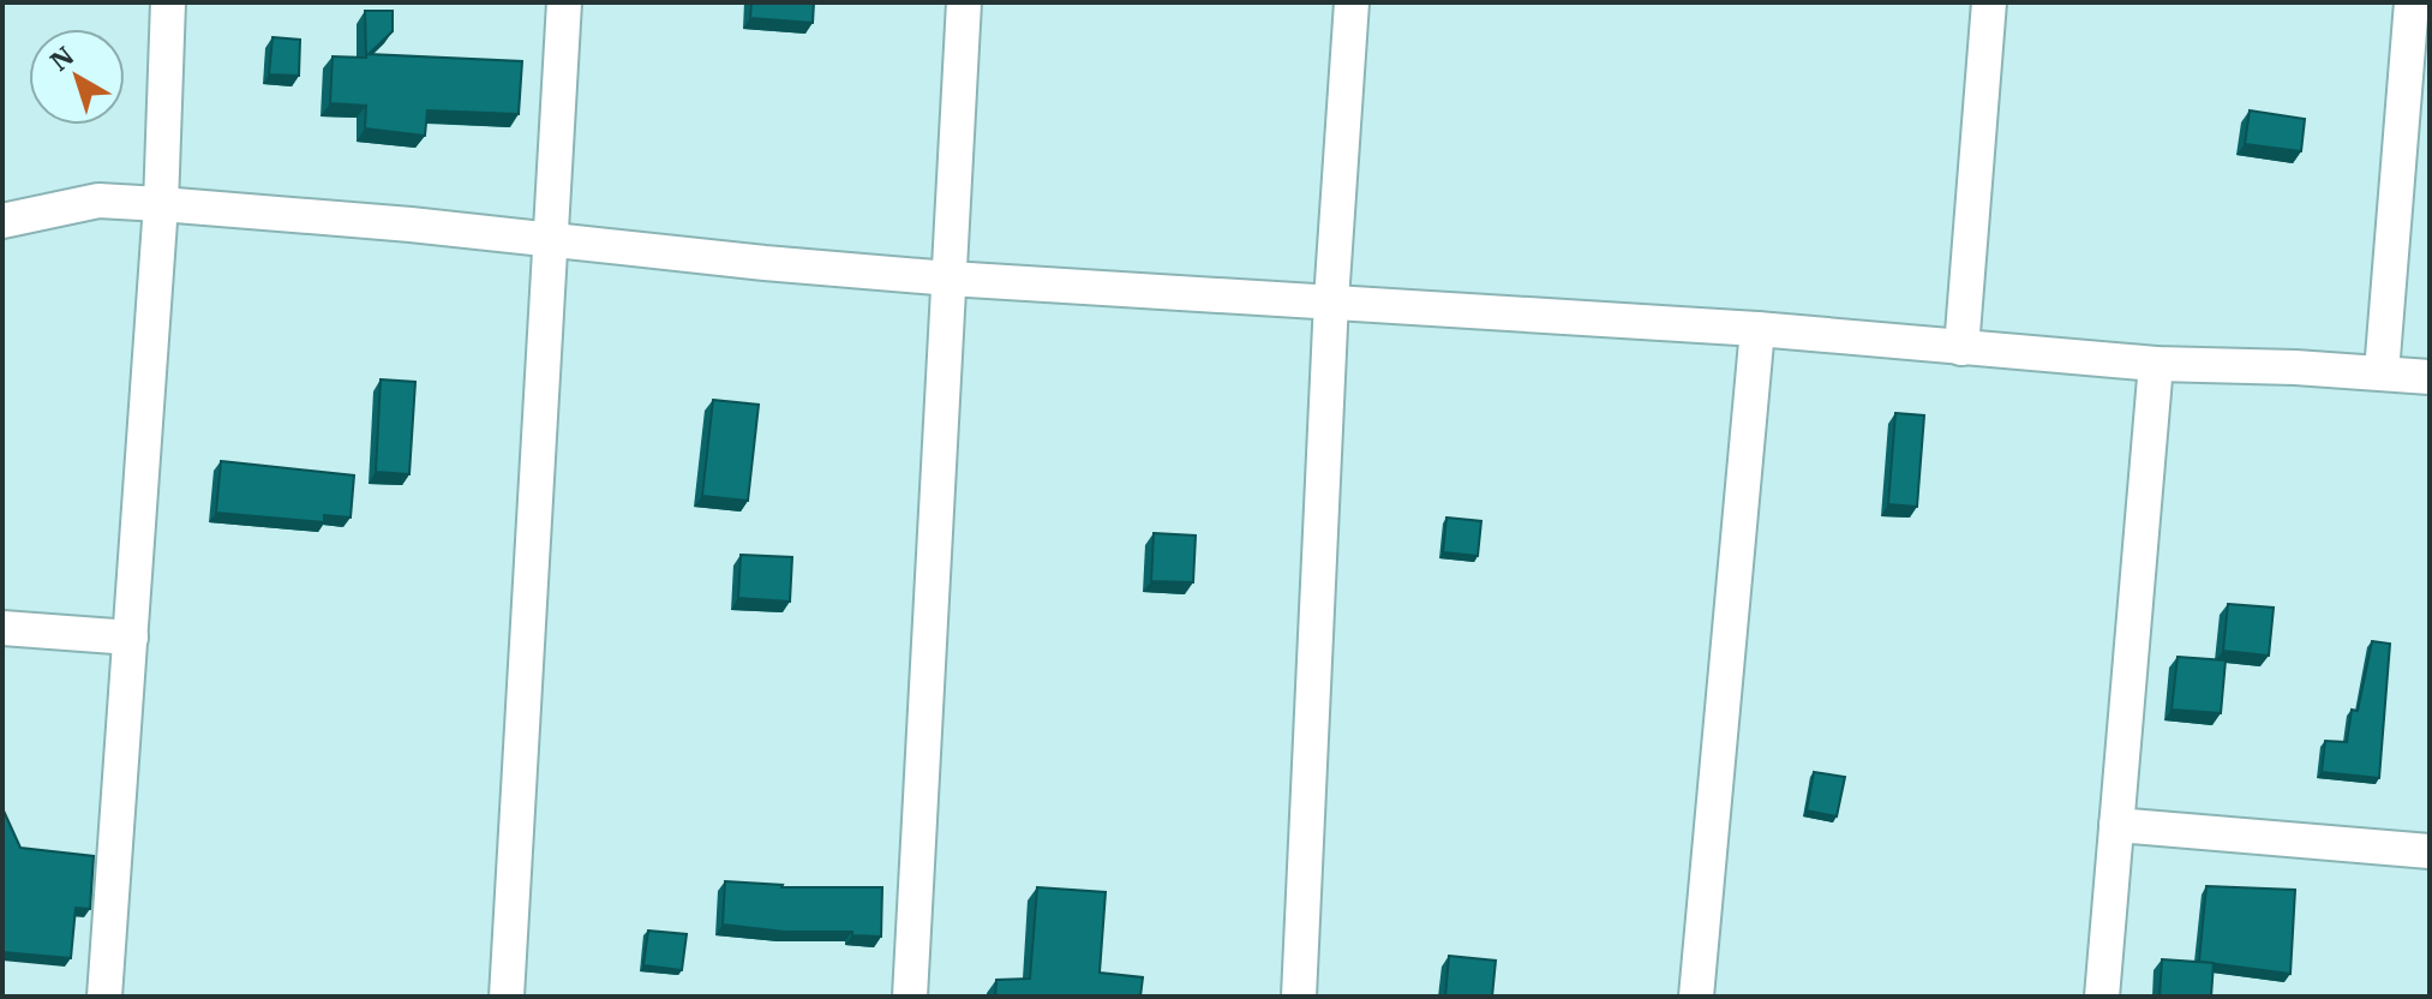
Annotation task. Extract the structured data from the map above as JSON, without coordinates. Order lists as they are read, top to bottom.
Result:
{
  "north": "top left"
}
